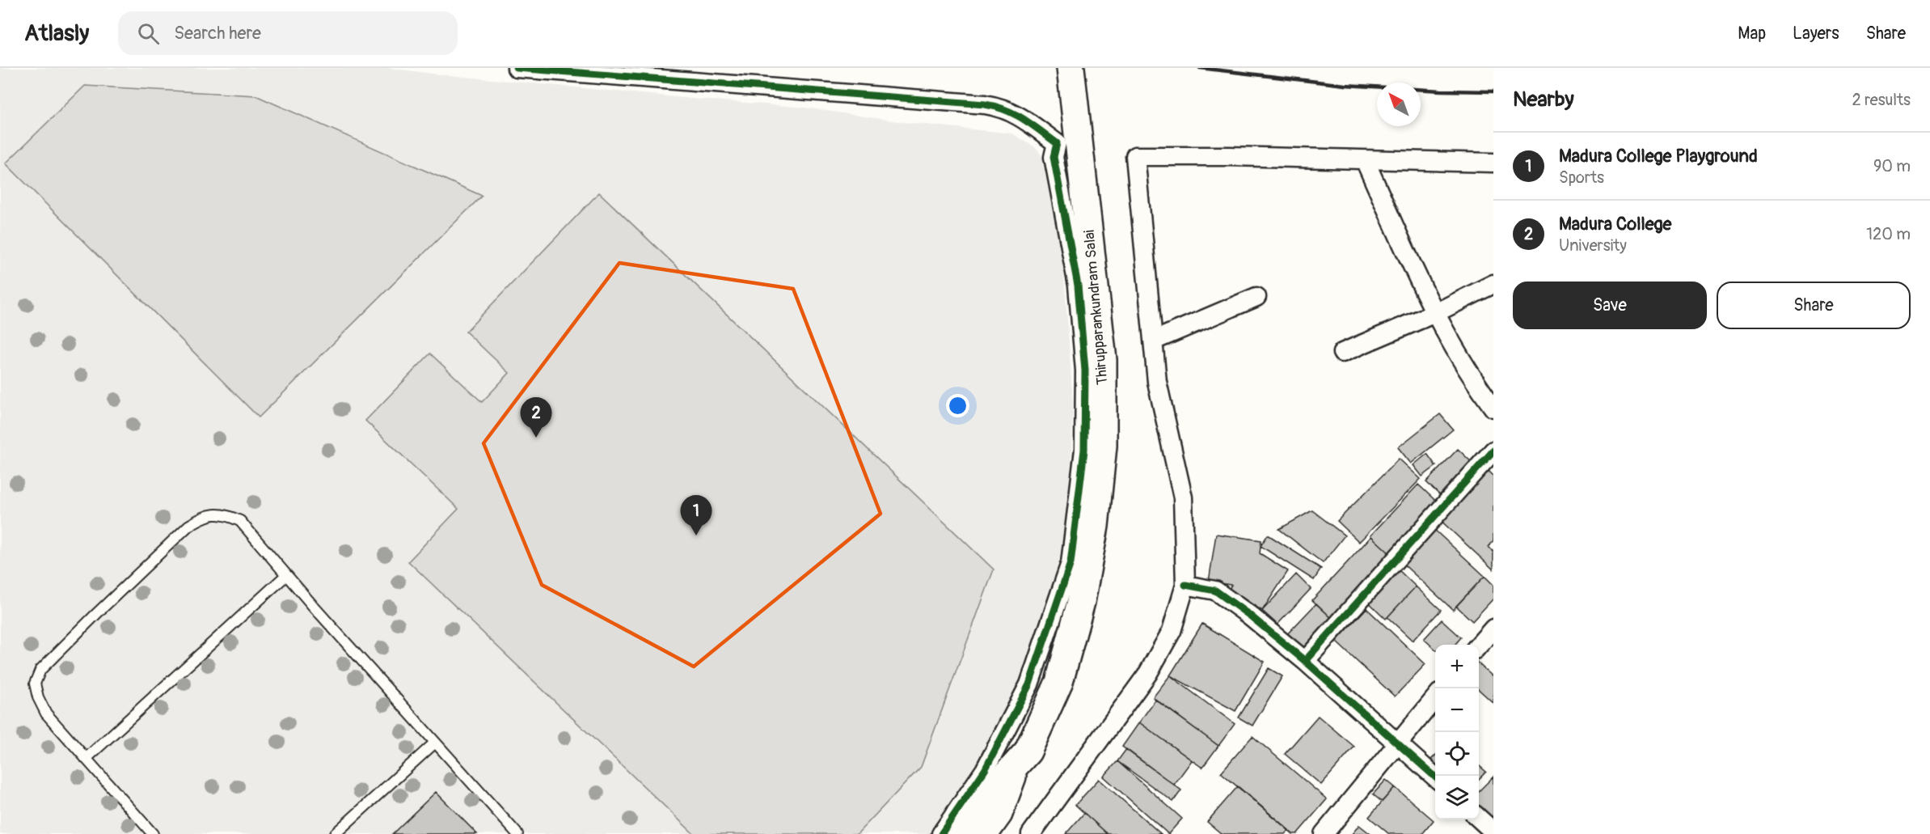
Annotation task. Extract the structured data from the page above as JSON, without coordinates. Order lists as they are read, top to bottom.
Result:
{
  "streets": {
    "main road": ["Thirupparankundram Salai"]
  },
  "north": "top left",
  "page": {
    "header": "Atlasly",
    "search": "Search here",
    "nav": ["Map", "Layers", "Share"],
    "heading": ["Nearby", "2 results"],
    "list": [
      {
        "mark": "1",
        "name": "Madura College Playground",
        "note": "Sports",
        "value": "90 m"
      },
      {
        "mark": "2",
        "name": "Madura College",
        "note": "University",
        "value": "120 m"
      }
    ],
    "buttons": ["Save", "Share"],
    "pins": ["2", "1"],
    "map_buttons": ["+", "−"]
  }
}
